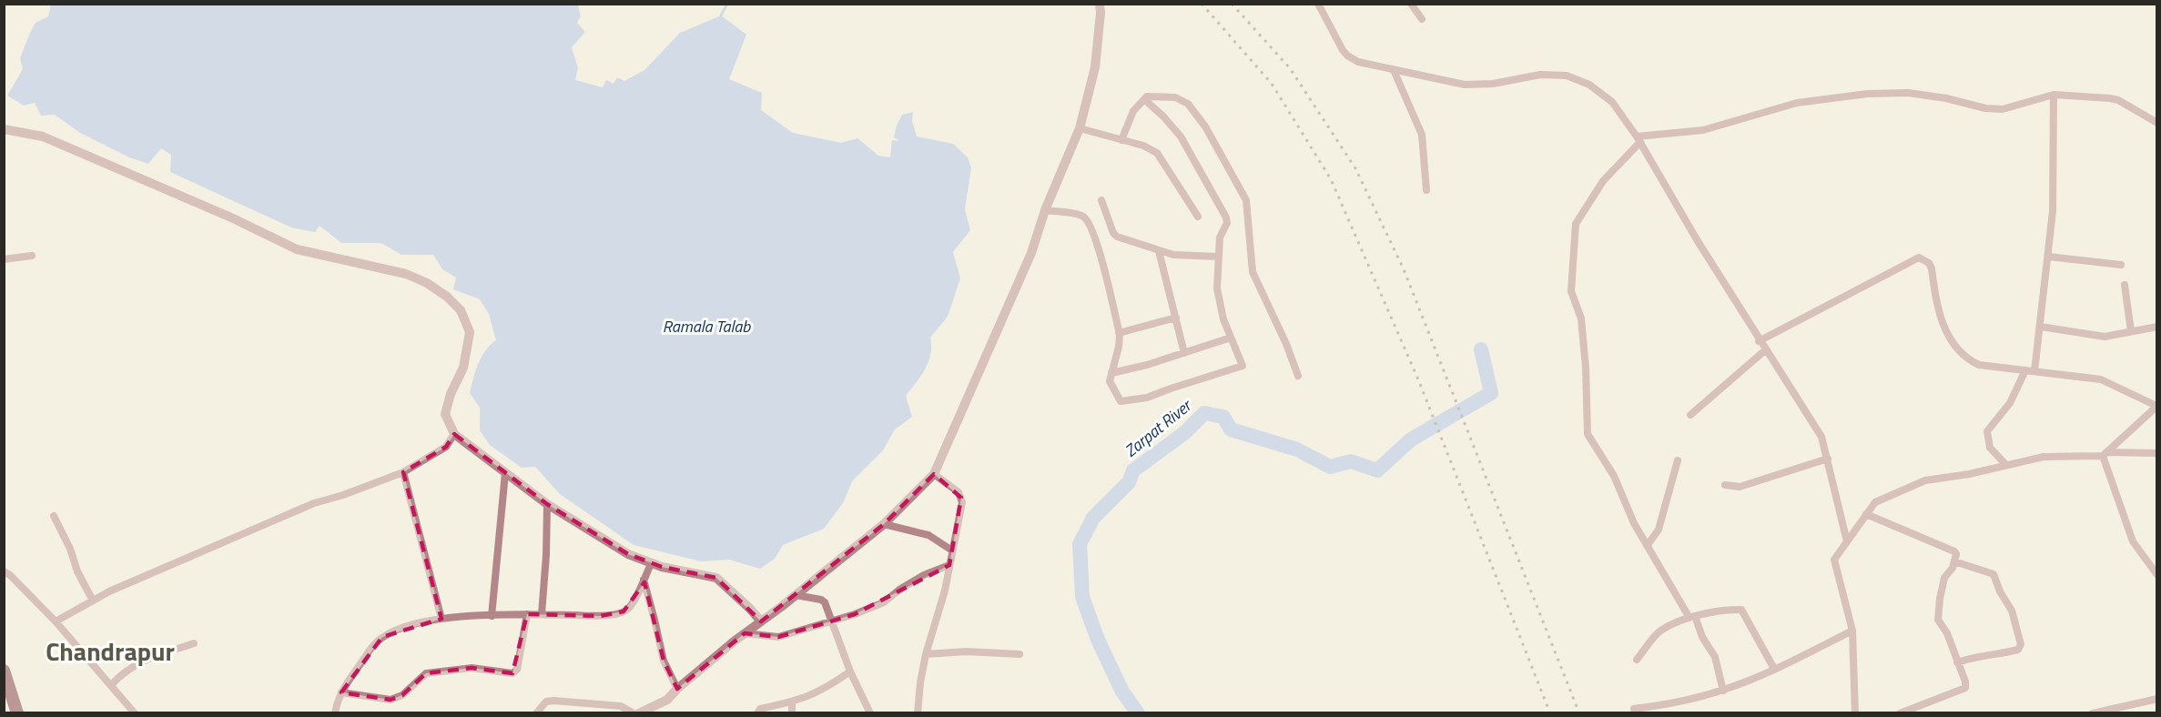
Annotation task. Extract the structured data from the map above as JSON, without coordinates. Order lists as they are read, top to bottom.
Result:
{
  "districts": ["Chandrapur"],
  "water": ["Ramala Talab", "Zarpat River"]
}
